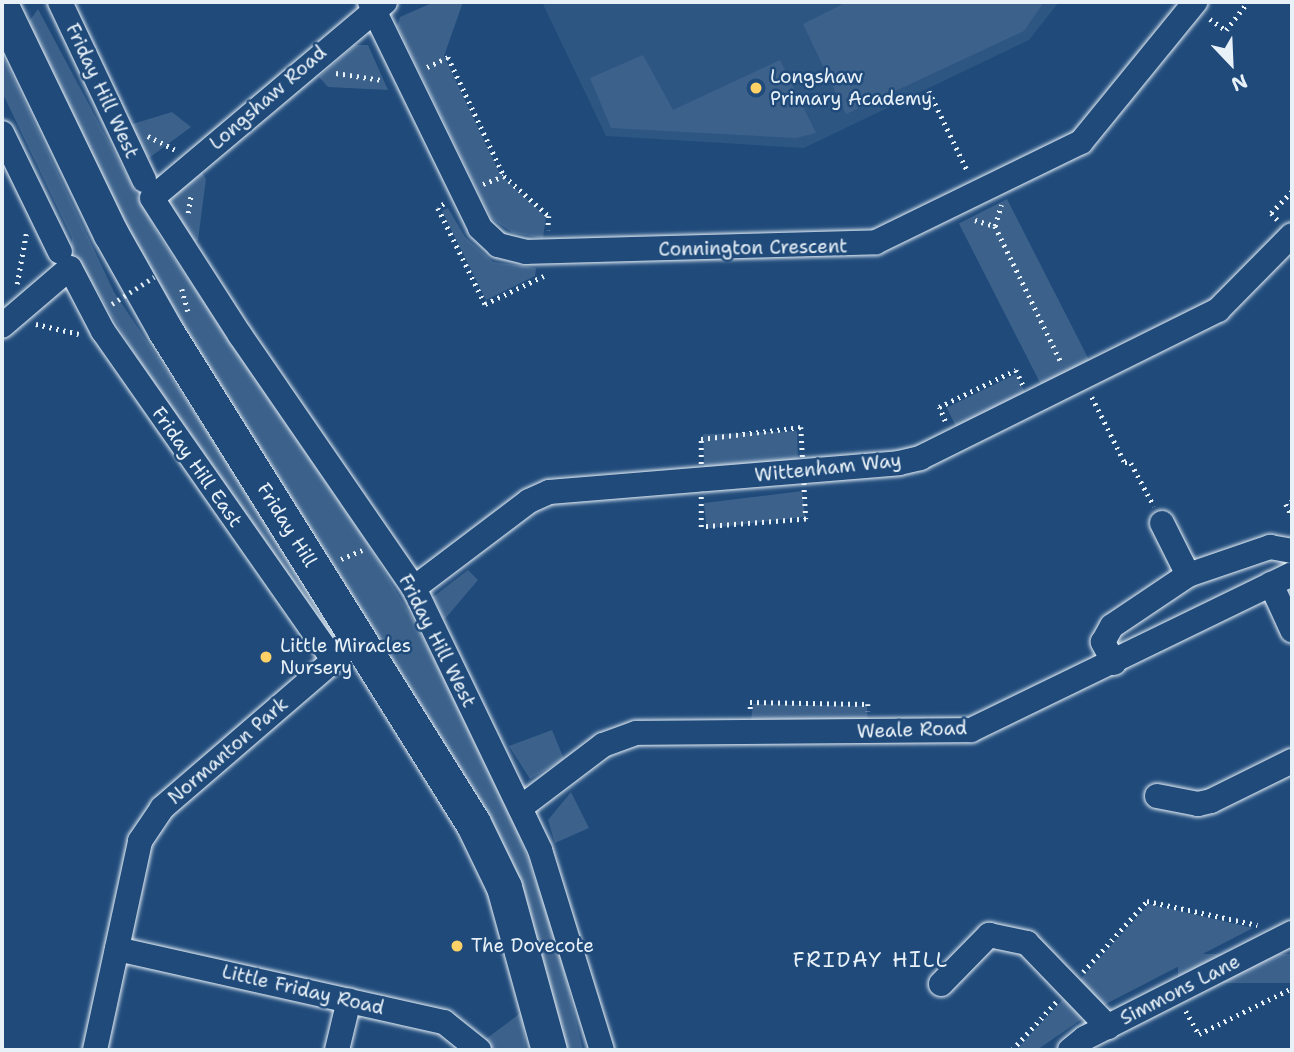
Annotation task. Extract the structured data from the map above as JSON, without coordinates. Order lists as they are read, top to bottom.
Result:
{
  "streets": {
    "main road": ["Friday Hill"],
    "street": [
      "Friday Hill West",
      "Longshaw Road",
      "Connington Crescent",
      "Friday Hill East",
      "Wittenham Way",
      "Weale Road",
      "Normanton Park",
      "Little Friday Road",
      "Simmons Lane"
    ]
  },
  "crossings": [
    ["Friday Hill West", "Longshaw Road"],
    ["Friday Hill West", "Wittenham Way"],
    ["Friday Hill West", "Weale Road"],
    ["Longshaw Road", "Connington Crescent"],
    ["Friday Hill East", "Normanton Park"],
    ["Friday Hill", "Normanton Park"],
    ["Normanton Park", "Little Friday Road"]
  ],
  "districts": ["FRIDAY HILL"],
  "places": ["Longshaw Primary Academy", "Little Miracles Nursery", "The Dovecote"],
  "north": "bottom right"
}
